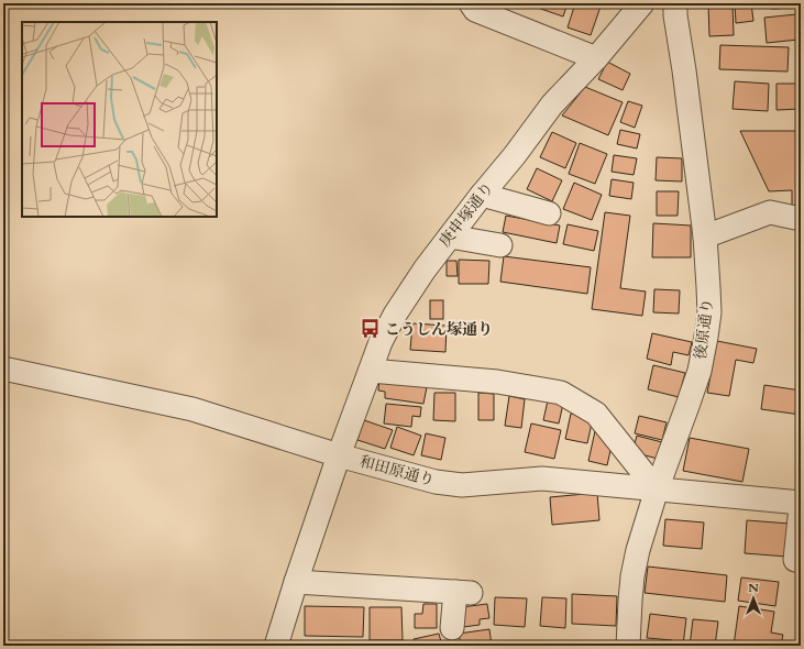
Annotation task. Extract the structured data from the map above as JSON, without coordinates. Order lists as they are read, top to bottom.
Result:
{
  "streets": {
    "street": ["庚申塚通り", "後原通り", "和田原通り"]
  },
  "crossings": [
    ["庚申塚通り", "和田原通り"],
    ["後原通り", "和田原通り"]
  ],
  "places": {
    "bus stop": ["こうしん塚通り"]
  },
  "north": "top"
}
